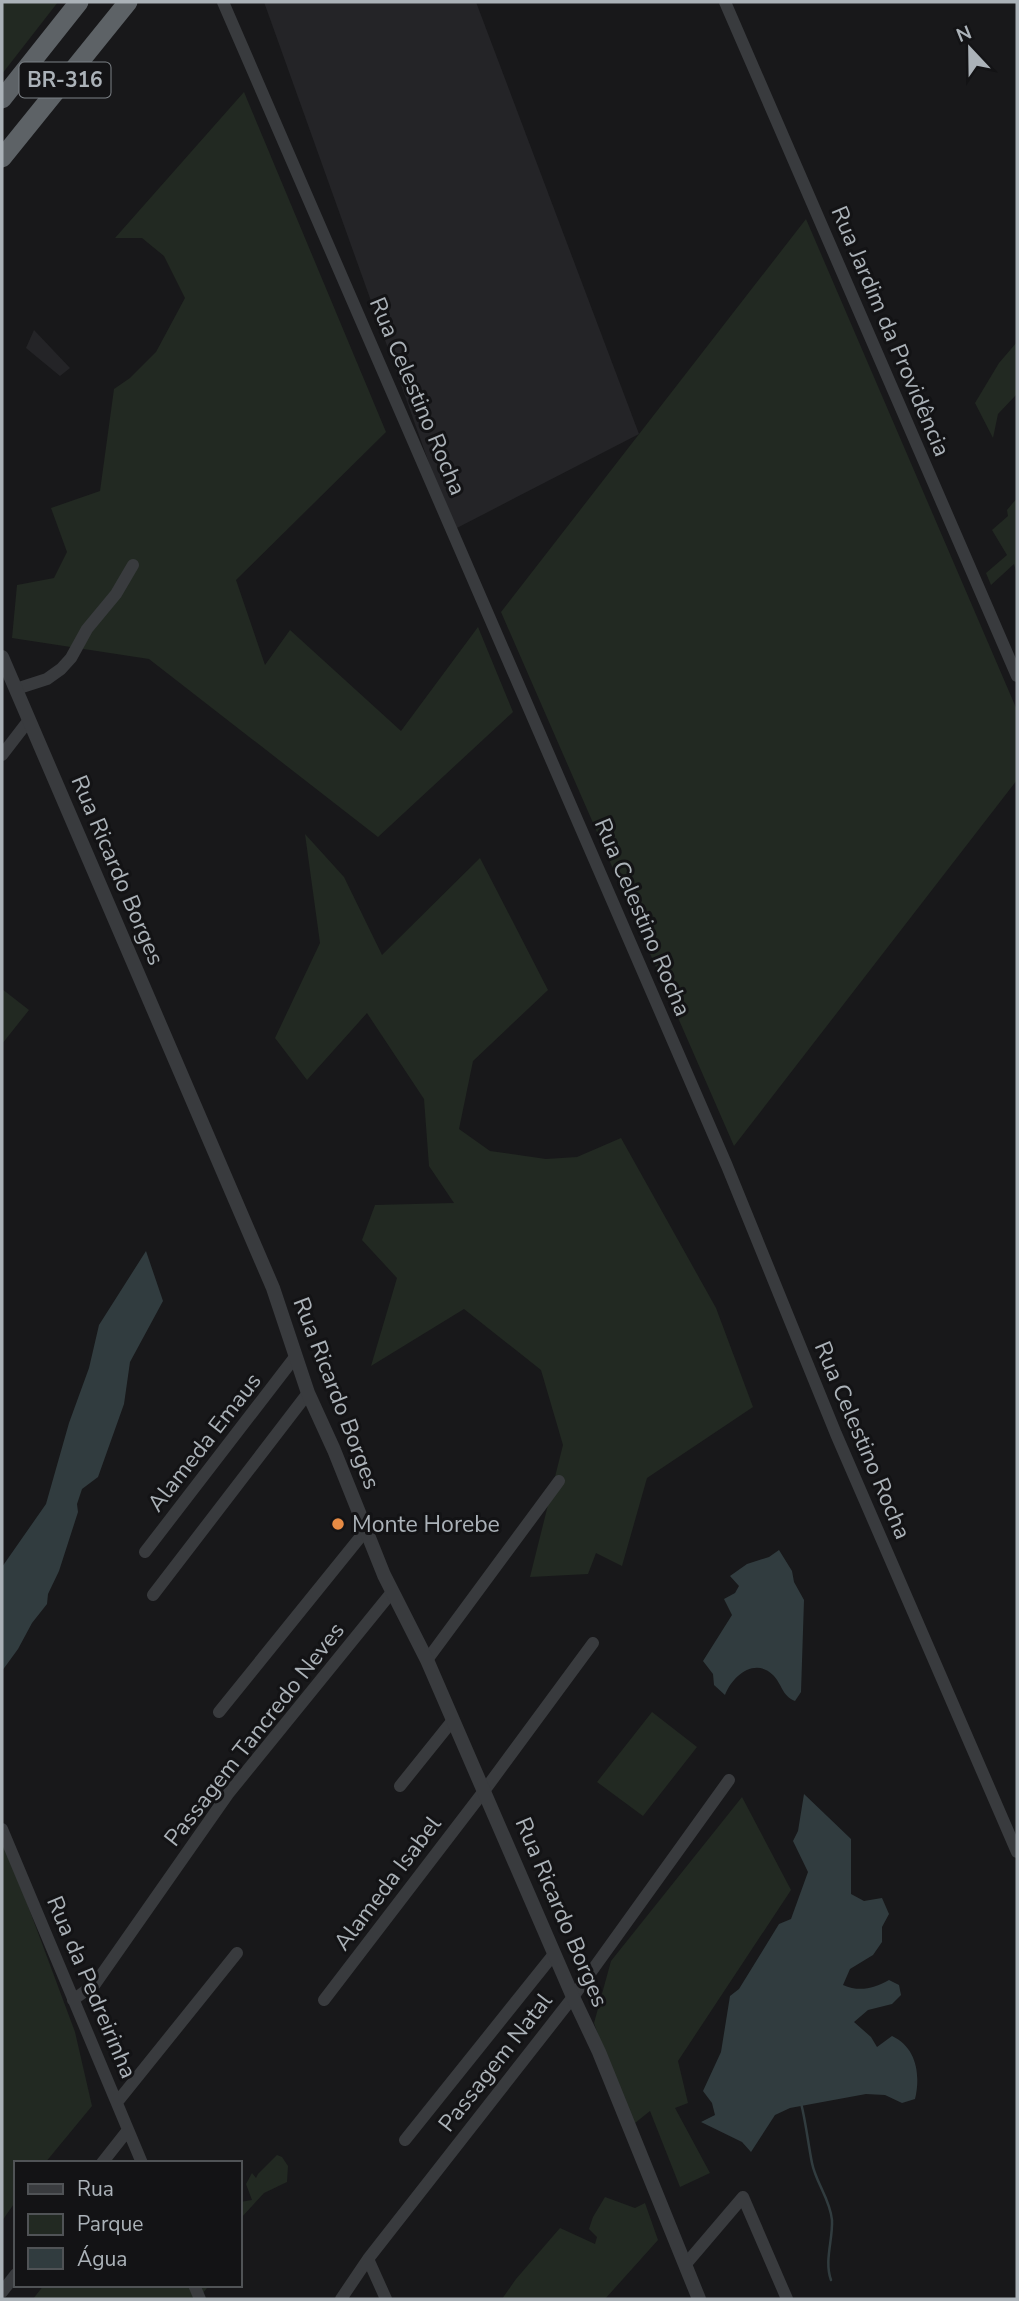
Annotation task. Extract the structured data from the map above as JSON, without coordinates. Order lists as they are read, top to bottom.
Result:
{
  "streets": {
    "highway": ["BR-316"],
    "street": [
      "Rua Jardim da Providência",
      "Rua Celestino Rocha",
      "Rua Ricardo Borges",
      "Alameda Emaus",
      "Passagem Tancredo Neves",
      "Alameda Isabel",
      "Rua da Pedreirinha",
      "Passagem Natal"
    ]
  },
  "crossings": [
    ["Rua Ricardo Borges", "Alameda Emaus"],
    ["Rua Ricardo Borges", "Passagem Tancredo Neves"],
    ["Rua Ricardo Borges", "Alameda Isabel"],
    ["Rua Ricardo Borges", "Passagem Natal"],
    ["Passagem Tancredo Neves", "Rua da Pedreirinha"]
  ],
  "places": ["Monte Horebe"],
  "legend": ["Rua", "Parque", "Água"],
  "north": "top"
}
